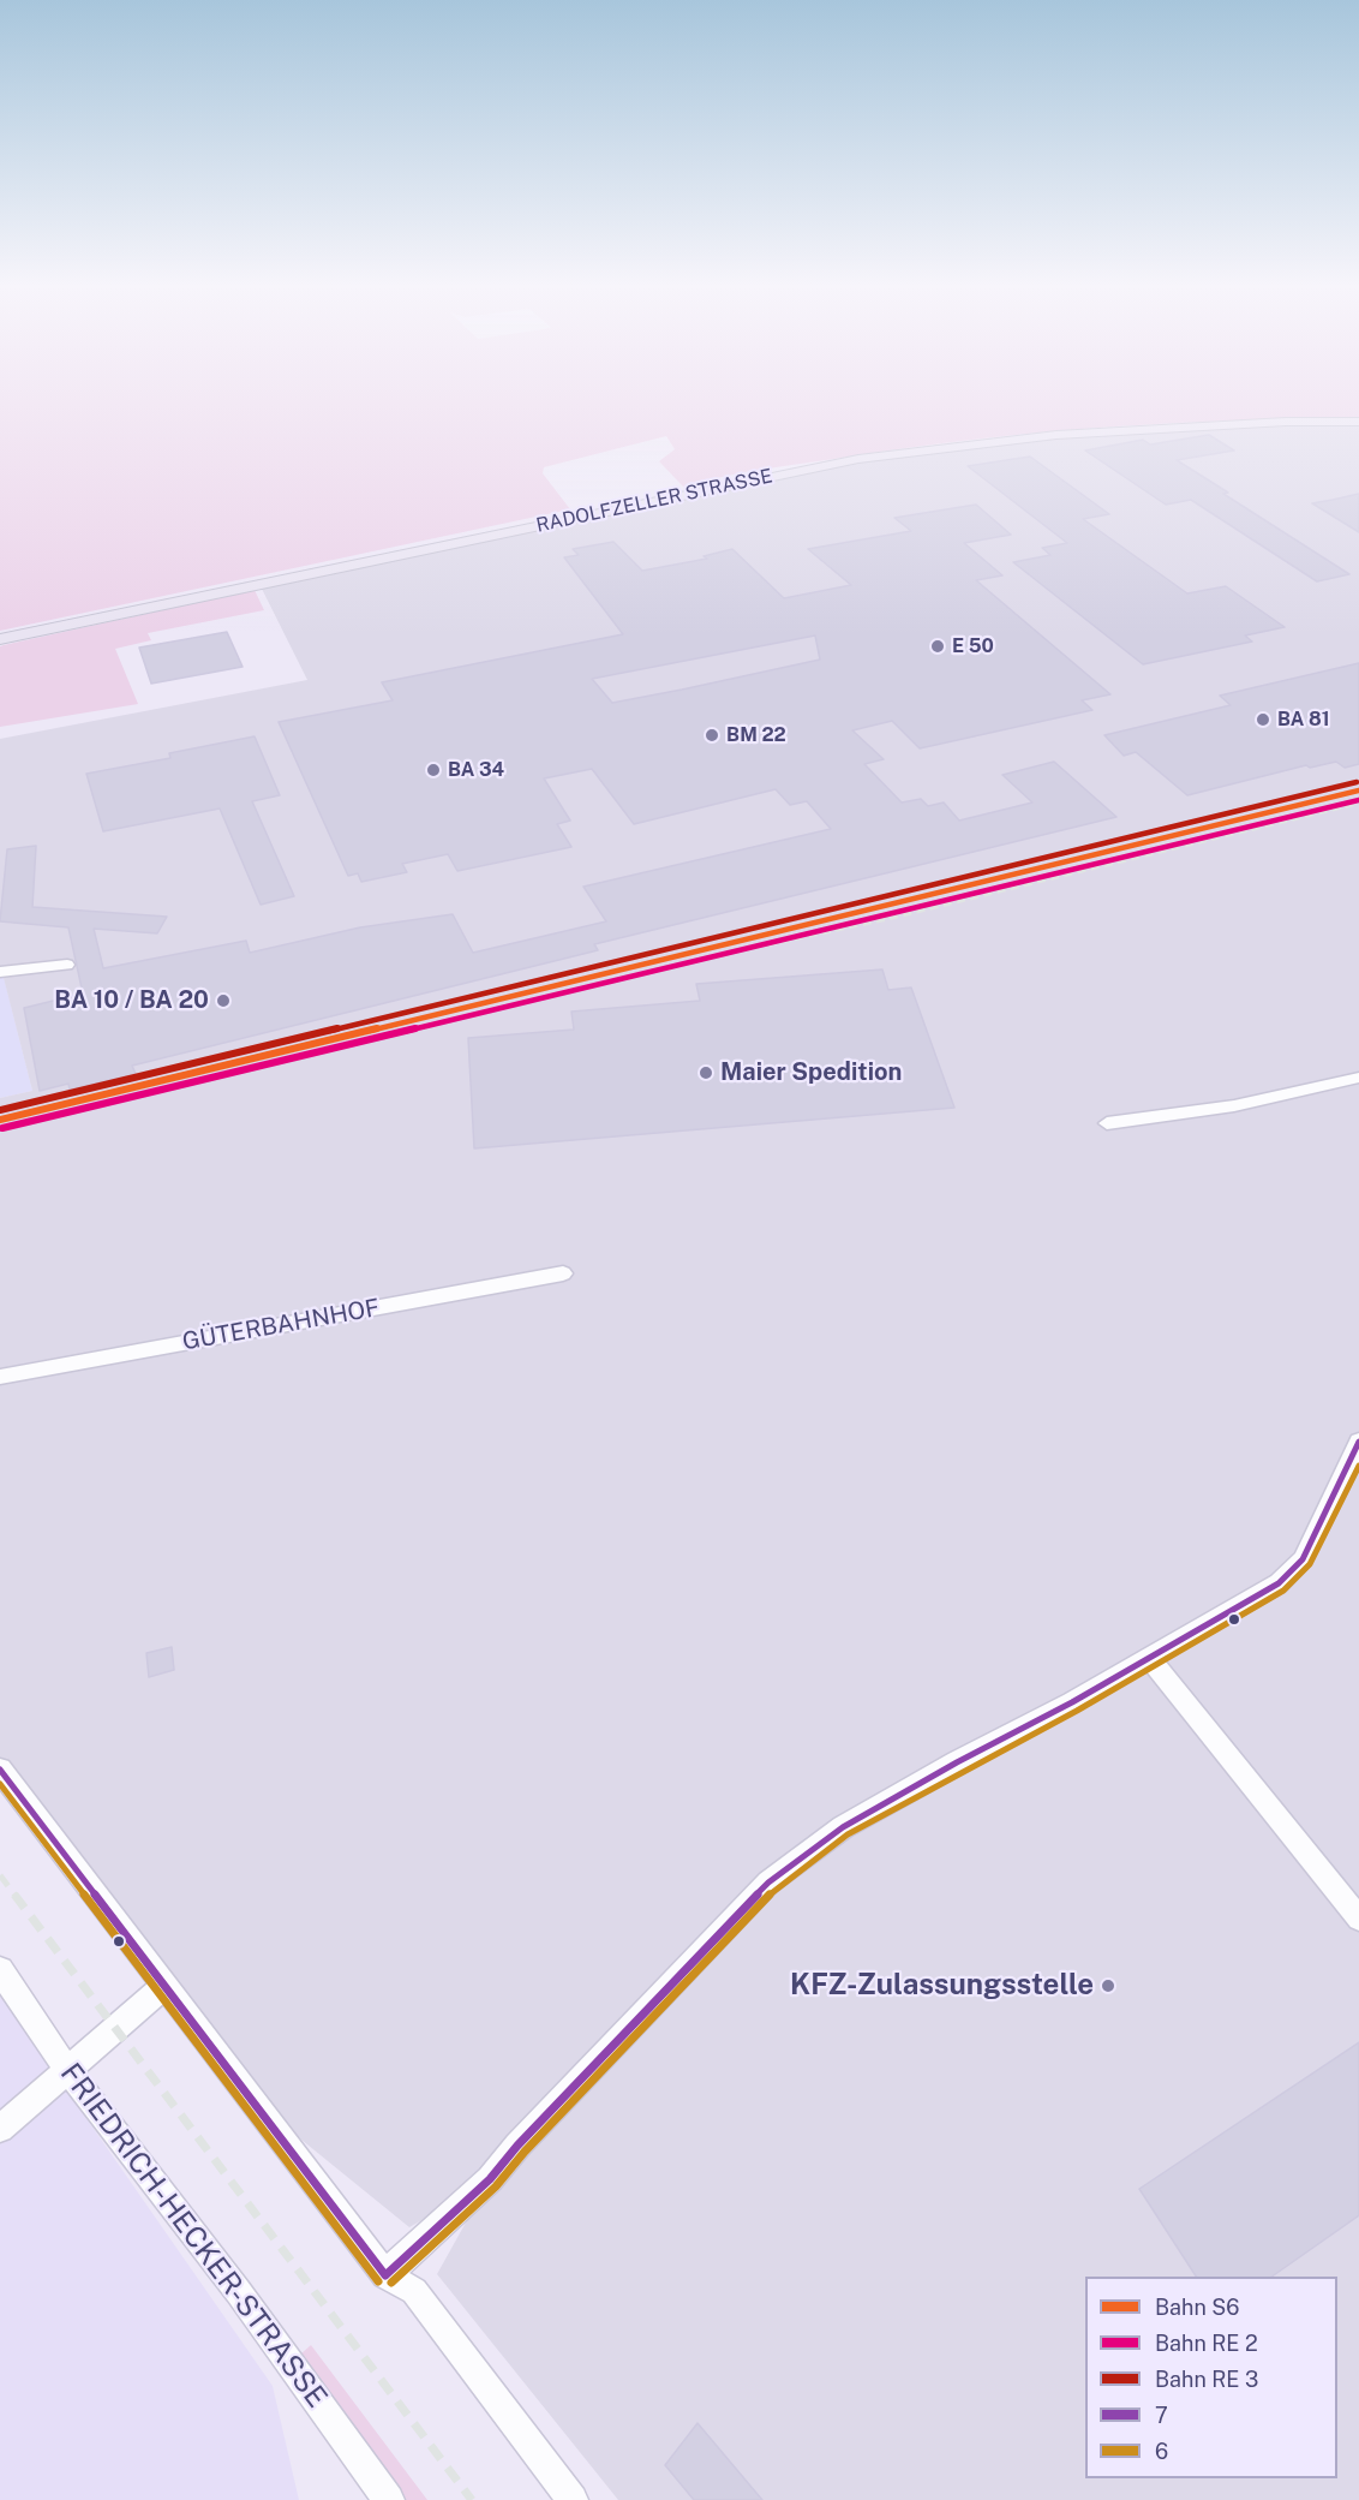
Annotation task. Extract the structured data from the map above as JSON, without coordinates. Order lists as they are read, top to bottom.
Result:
{
  "streets": {
    "main road": ["RADOLFZELLER STRASSE"],
    "street": ["GÜTERBAHNHOF", "FRIEDRICH-HECKER-STRASSE"]
  },
  "places": [
    "E 50",
    "BA 81",
    "BM 22",
    "BA 34",
    "BA 10 / BA 20",
    "Maier Spedition",
    "KFZ-Zulassungsstelle"
  ],
  "lines": ["rail line S6", "transit line 7", "transit line 6"],
  "legend": [
    "Bahn S6",
    "Bahn RE 2",
    "Bahn RE 3",
    "7",
    "6"
  ]
}
